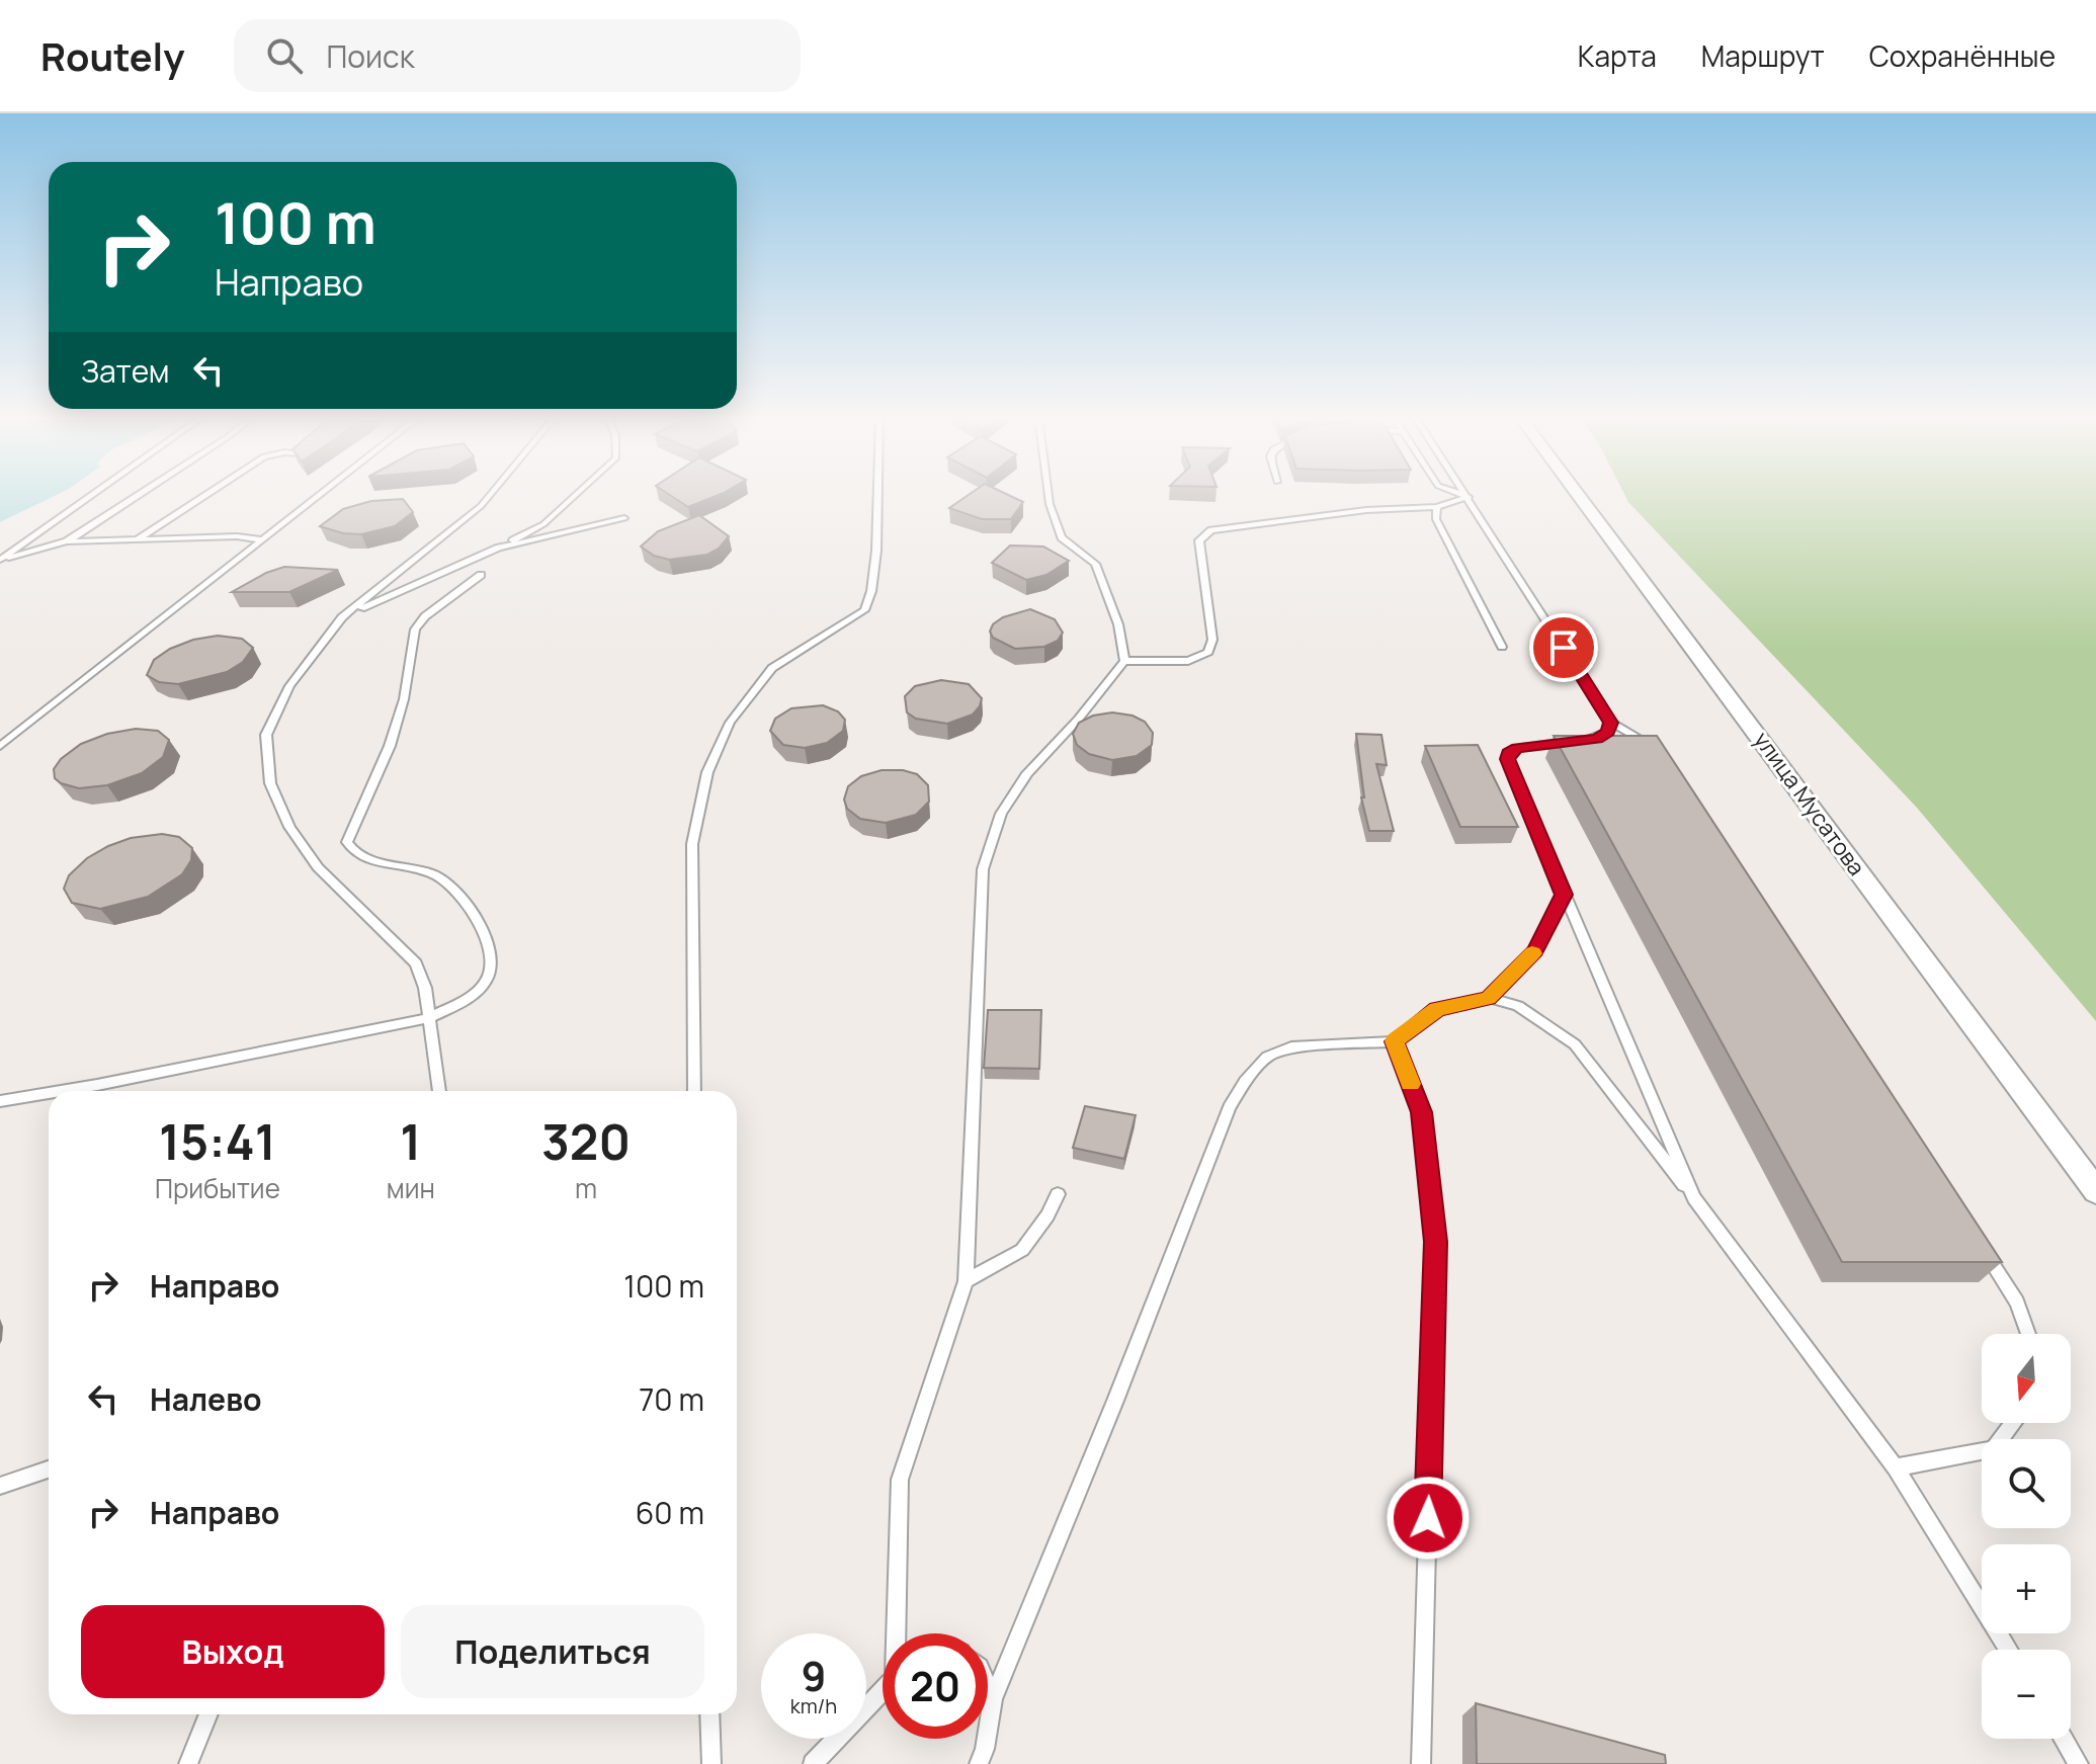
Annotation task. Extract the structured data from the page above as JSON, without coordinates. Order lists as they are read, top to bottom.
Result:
{
  "streets": {
    "street": ["улица Мусатова"]
  },
  "north": "bottom",
  "page": {
    "header": "Routely",
    "search": "Поиск",
    "nav": ["Карта", "Маршрут", "Сохранённые"],
    "turn": ["100 m", "Направо"],
    "then": "Затем",
    "eta": [
      "15:41",
      "Прибытие",
      "1",
      "мин",
      "320",
      "m"
    ],
    "list": [
      {
        "name": "Направо",
        "value": "100 m"
      },
      {
        "name": "Налево",
        "value": "70 m"
      },
      {
        "name": "Направо",
        "value": "60 m"
      }
    ],
    "map_buttons": ["+", "−"],
    "buttons": ["Выход", "Поделиться"],
    "speed": "9 km/h",
    "limit": "20"
  }
}
